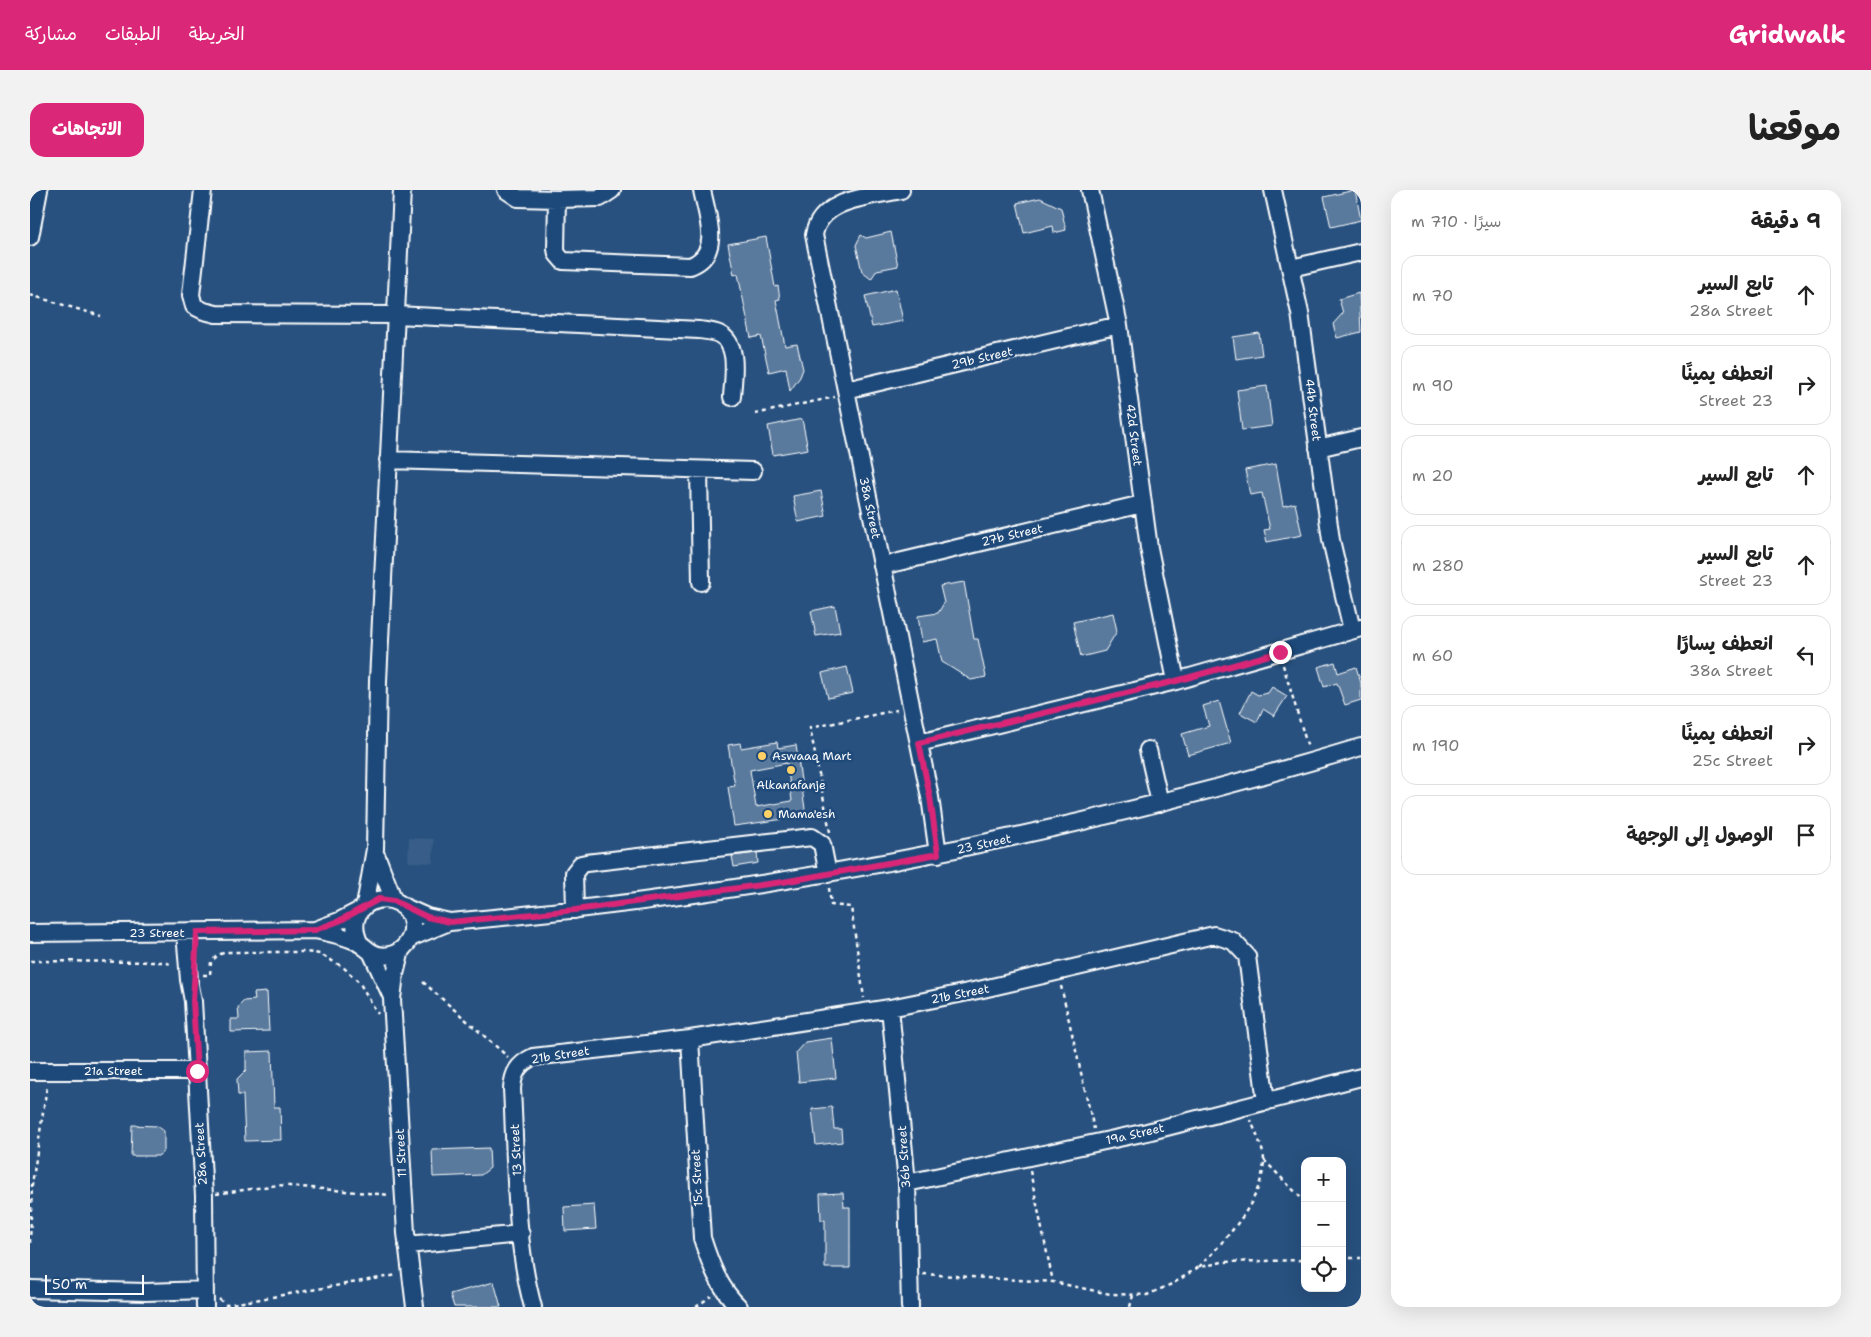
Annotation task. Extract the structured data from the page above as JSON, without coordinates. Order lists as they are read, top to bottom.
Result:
{
  "streets": {
    "street": [
      "29b Street",
      "44b Street",
      "42d Street",
      "38a Street",
      "27b Street",
      "23 Street",
      "21b Street",
      "21a Street",
      "19a Street",
      "13 Street",
      "11 Street",
      "28a Street",
      "36b Street",
      "15c Street"
    ]
  },
  "crossings": [
    ["29b Street", "42d Street"],
    ["29b Street", "38a Street"],
    ["42d Street", "27b Street"],
    ["38a Street", "27b Street"],
    ["38a Street", "23 Street"],
    ["23 Street", "11 Street"],
    ["23 Street", "28a Street"],
    ["21b Street", "19a Street"],
    ["21b Street", "13 Street"],
    ["21b Street", "36b Street"],
    ["21b Street", "15c Street"],
    ["21a Street", "28a Street"],
    ["19a Street", "36b Street"]
  ],
  "places": ["Aswaaq Mart", "Alkanafanje", "Mama'esh"],
  "scale_bar": "50 m",
  "page": {
    "header": "Gridwalk",
    "nav": ["الخريطة", "الطبقات", "مشاركة"],
    "title": "موقعنا",
    "buttons": "الاتجاهات",
    "heading": ["9 دقيقة", "سيرًا · 710 m"],
    "list": [
      ["تابع السير", "28a Street", "70 m"],
      ["انعطف يمينًا", "23 Street", "90 m"],
      ["تابع السير", "20 m"],
      ["تابع السير", "23 Street", "280 m"],
      ["انعطف يسارًا", "38a Street", "60 m"],
      ["انعطف يمينًا", "25c Street", "190 m"],
      "الوصول إلى الوجهة"
    ],
    "map_buttons": ["+", "−"],
    "scale": "50 m"
  }
}
